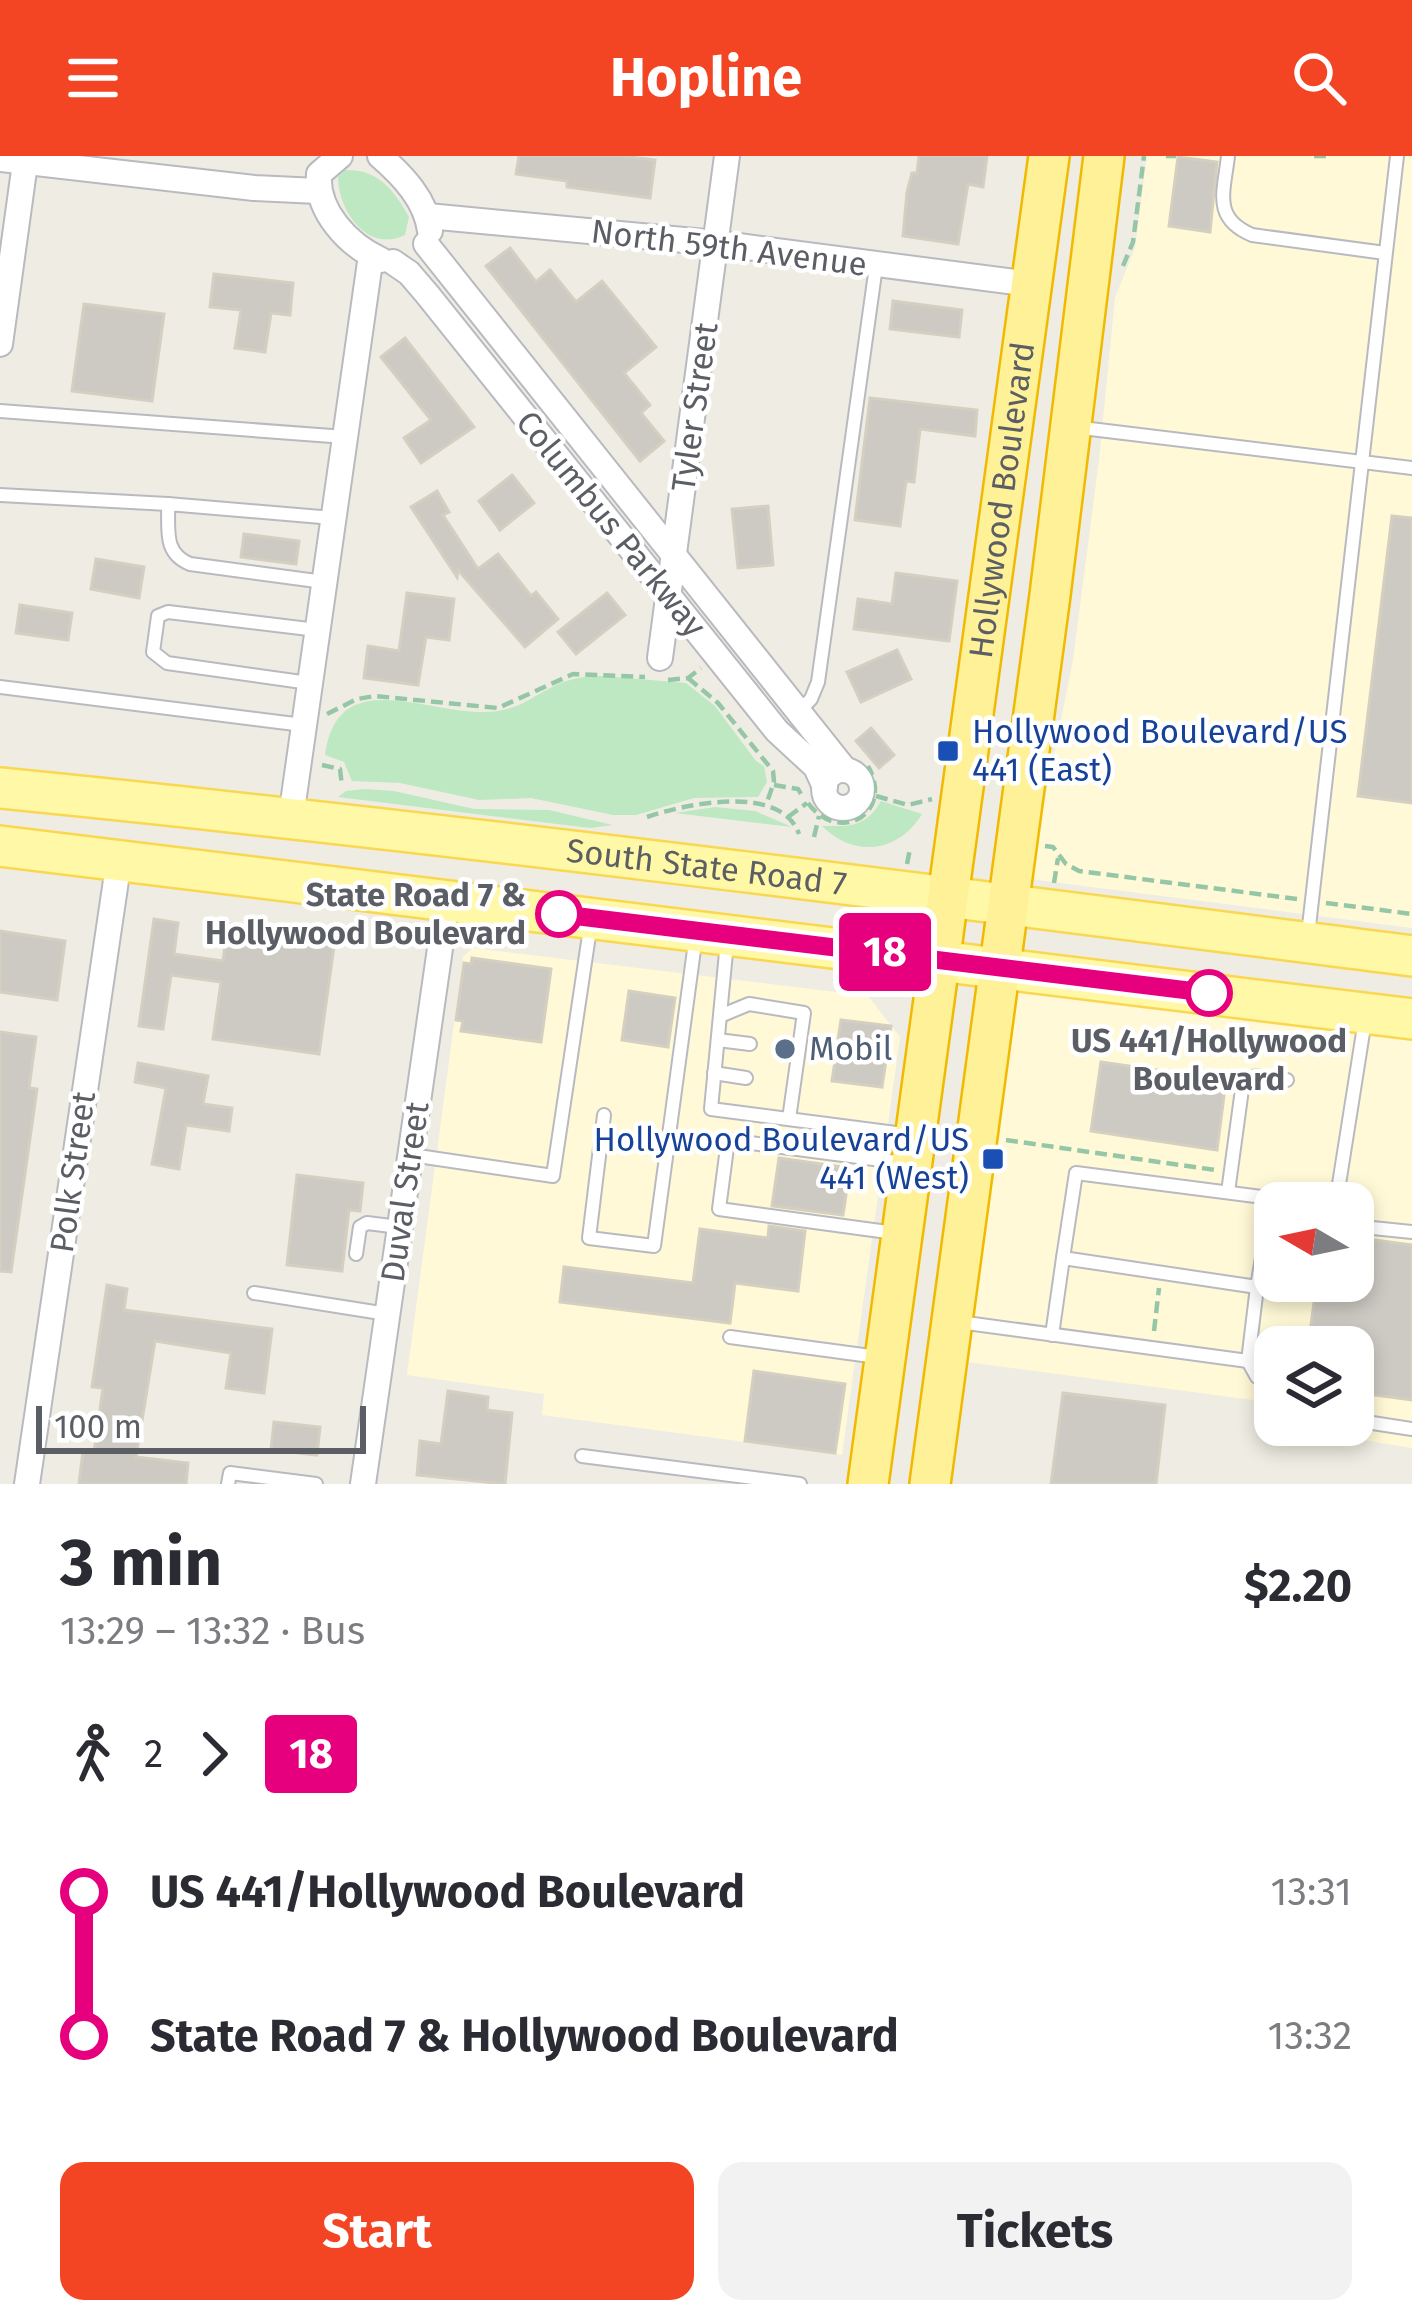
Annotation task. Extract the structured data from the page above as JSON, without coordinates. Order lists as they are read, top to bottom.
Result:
{
  "streets": {
    "highway": ["Hollywood Boulevard"],
    "main road": ["South State Road 7"],
    "street": [
      "North 59th Avenue",
      "Tyler Street",
      "Columbus Parkway",
      "Polk Street",
      "Duval Street"
    ]
  },
  "crossings": [
    ["North 59th Avenue", "Tyler Street"],
    ["North 59th Avenue", "Hollywood Boulevard"],
    ["Tyler Street", "Columbus Parkway"],
    ["Hollywood Boulevard", "South State Road 7"],
    ["South State Road 7", "Polk Street"],
    ["South State Road 7", "Duval Street"]
  ],
  "places": {
    "transit": ["Hollywood Boulevard/US 441 (East)", "Hollywood Boulevard/US 441 (West)"],
    "other": ["State Road 7 & Hollywood Boulevard", "US 441/Hollywood Boulevard", "Mobil"]
  },
  "lines": ["bus line 18"],
  "scale_bar": "100 m",
  "north": "left",
  "page": {
    "header": "Hopline",
    "on_map": "18",
    "scale": "100 m",
    "heading": ["3 min", "13:29 – 13:32 · Bus", "$2.20"],
    "legs": ["2", "18"],
    "list": [
      {
        "name": "US 441/Hollywood Boulevard",
        "value": "13:31"
      },
      {
        "name": "State Road 7 & Hollywood Boulevard",
        "value": "13:32"
      }
    ],
    "buttons": ["Start", "Tickets"]
  }
}
